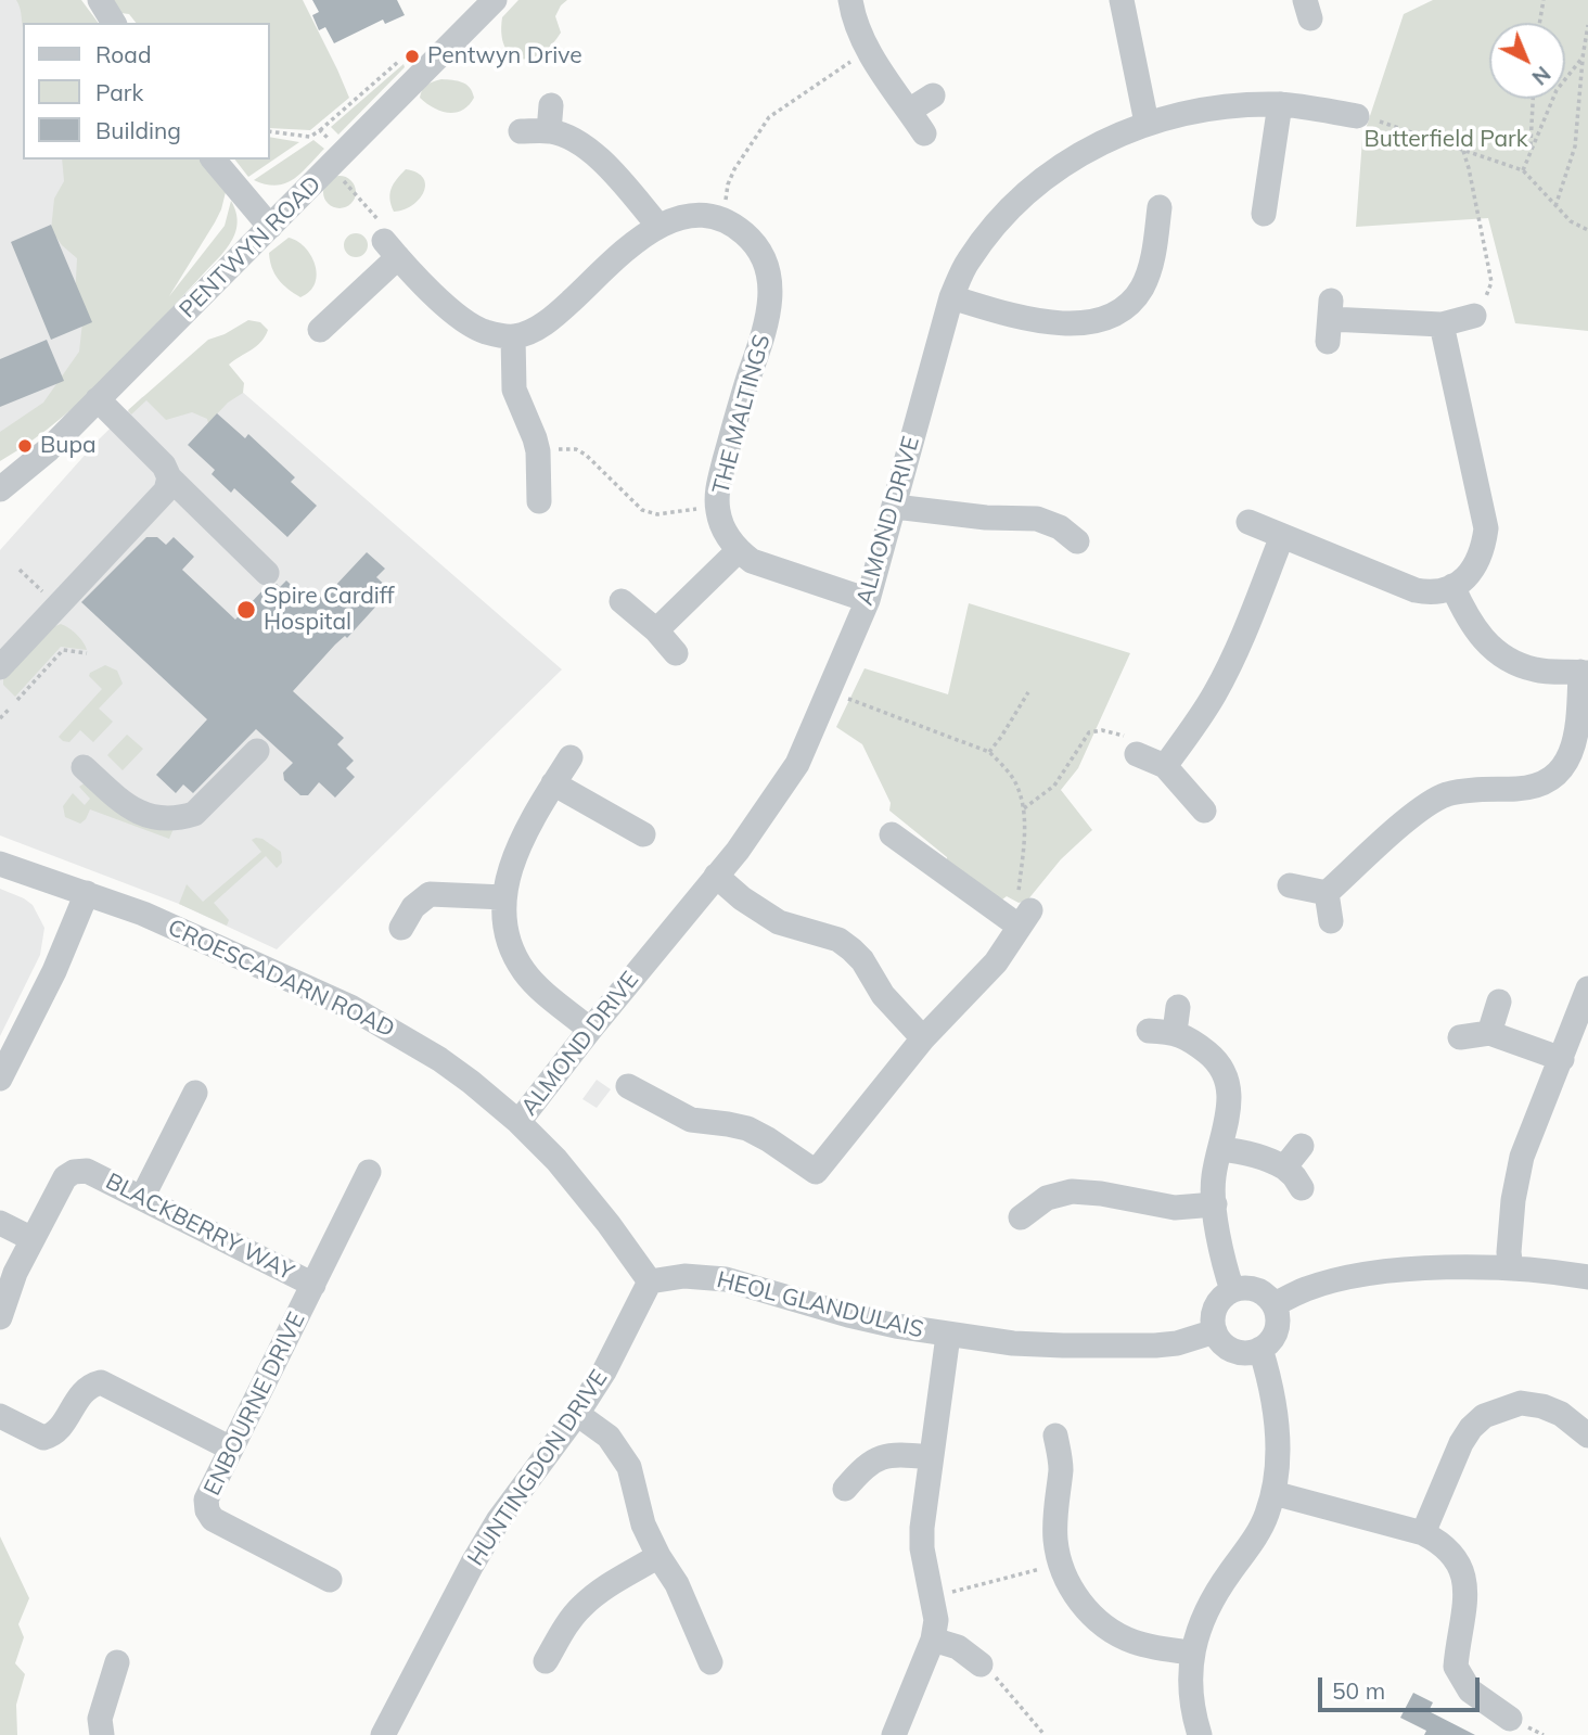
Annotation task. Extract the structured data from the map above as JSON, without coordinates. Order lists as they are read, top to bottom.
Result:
{
  "streets": {
    "street": [
      "PENTWYN ROAD",
      "THE MALTINGS",
      "ALMOND DRIVE",
      "CROESCADARN ROAD",
      "BLACKBERRY WAY",
      "HEOL GLANDULAIS",
      "ENBOURNE DRIVE",
      "HUNTINGDON DRIVE"
    ]
  },
  "crossings": [
    ["ALMOND DRIVE", "CROESCADARN ROAD"],
    ["CROESCADARN ROAD", "HEOL GLANDULAIS"],
    ["CROESCADARN ROAD", "HUNTINGDON DRIVE"],
    ["BLACKBERRY WAY", "ENBOURNE DRIVE"],
    ["HEOL GLANDULAIS", "HUNTINGDON DRIVE"]
  ],
  "parks": ["Butterfield Park"],
  "places": ["Pentwyn Drive", "Bupa", "Spire Cardiff Hospital"],
  "legend": ["Road", "Park", "Building"],
  "scale_bar": "50 m",
  "north": "bottom right"
}
